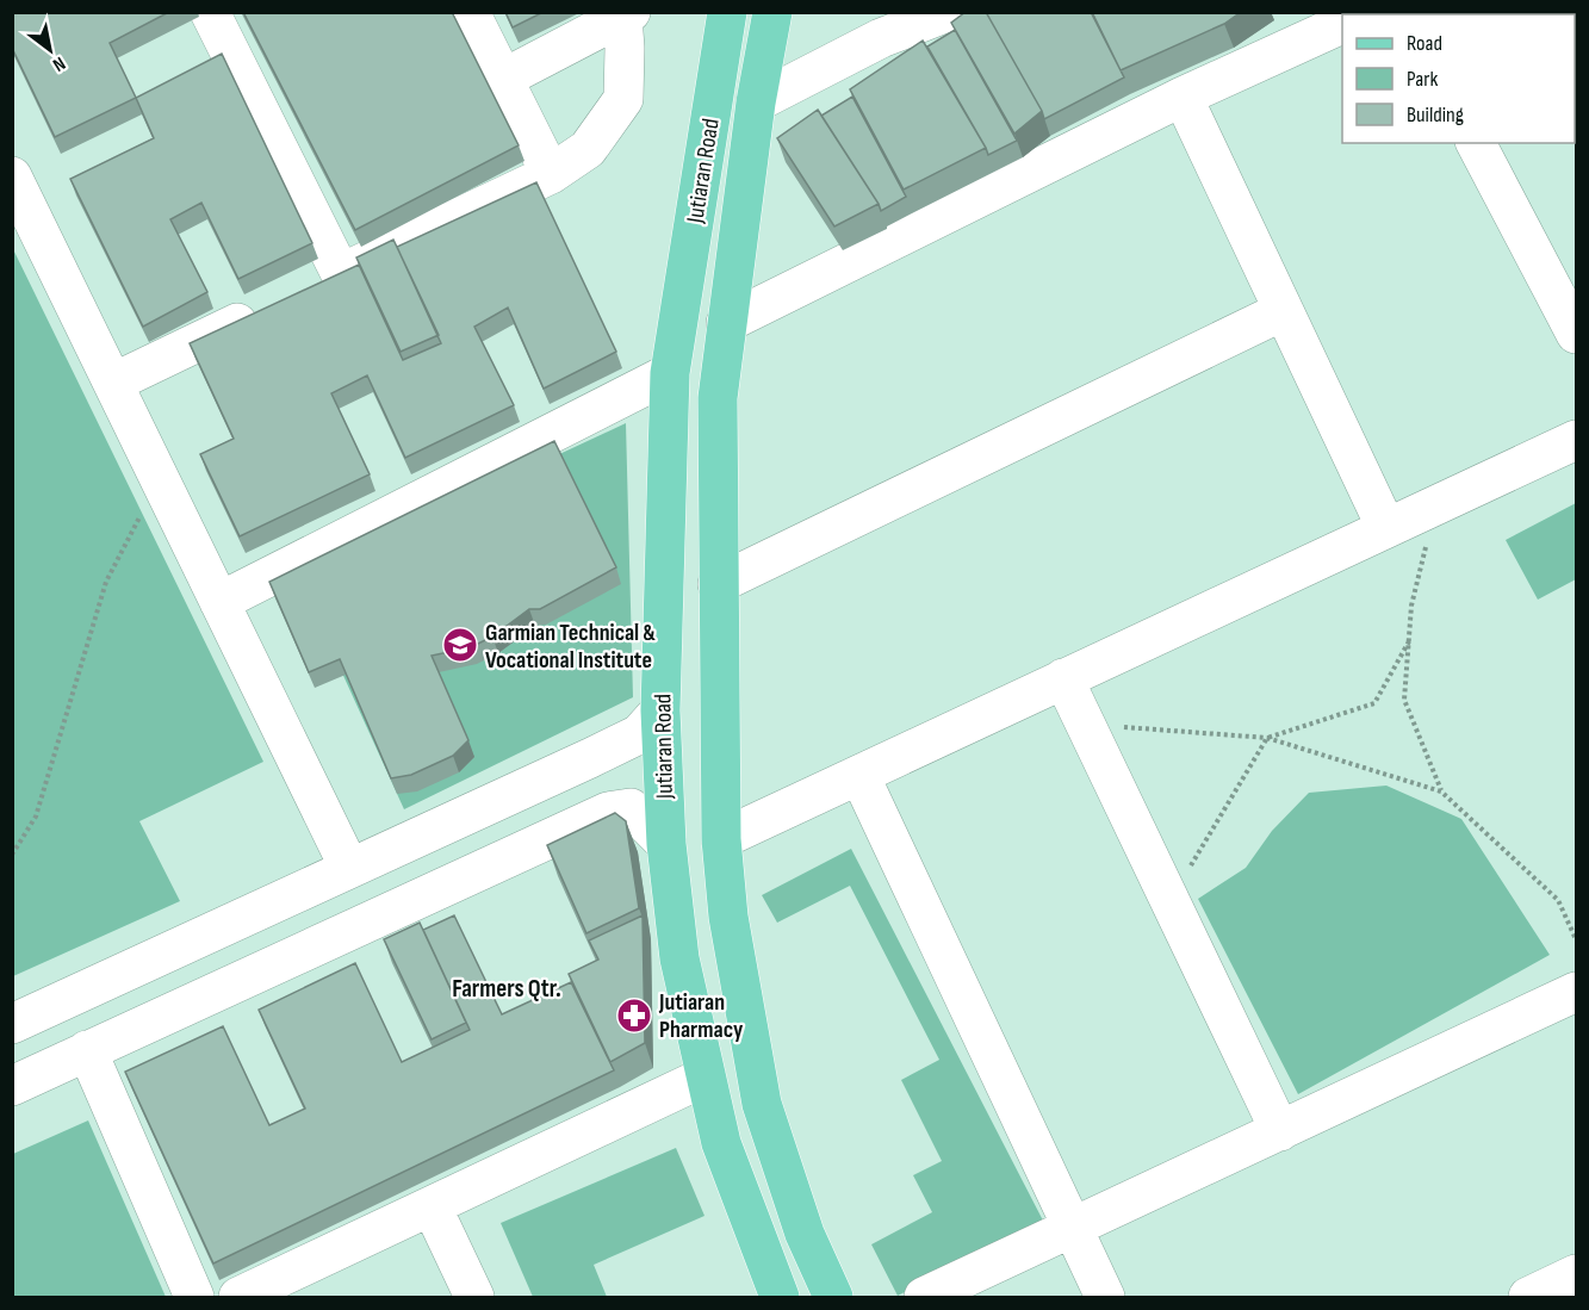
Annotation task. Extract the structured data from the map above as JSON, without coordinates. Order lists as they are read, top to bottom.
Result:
{
  "streets": {
    "main road": ["Jutiaran Road"]
  },
  "districts": ["Farmers Qtr."],
  "places": {
    "school or university": ["Garmian Technical & Vocational Institute"],
    "pharmacy": ["Jutiaran Pharmacy"]
  },
  "legend": ["Road", "Park", "Building"],
  "north": "bottom right"
}
